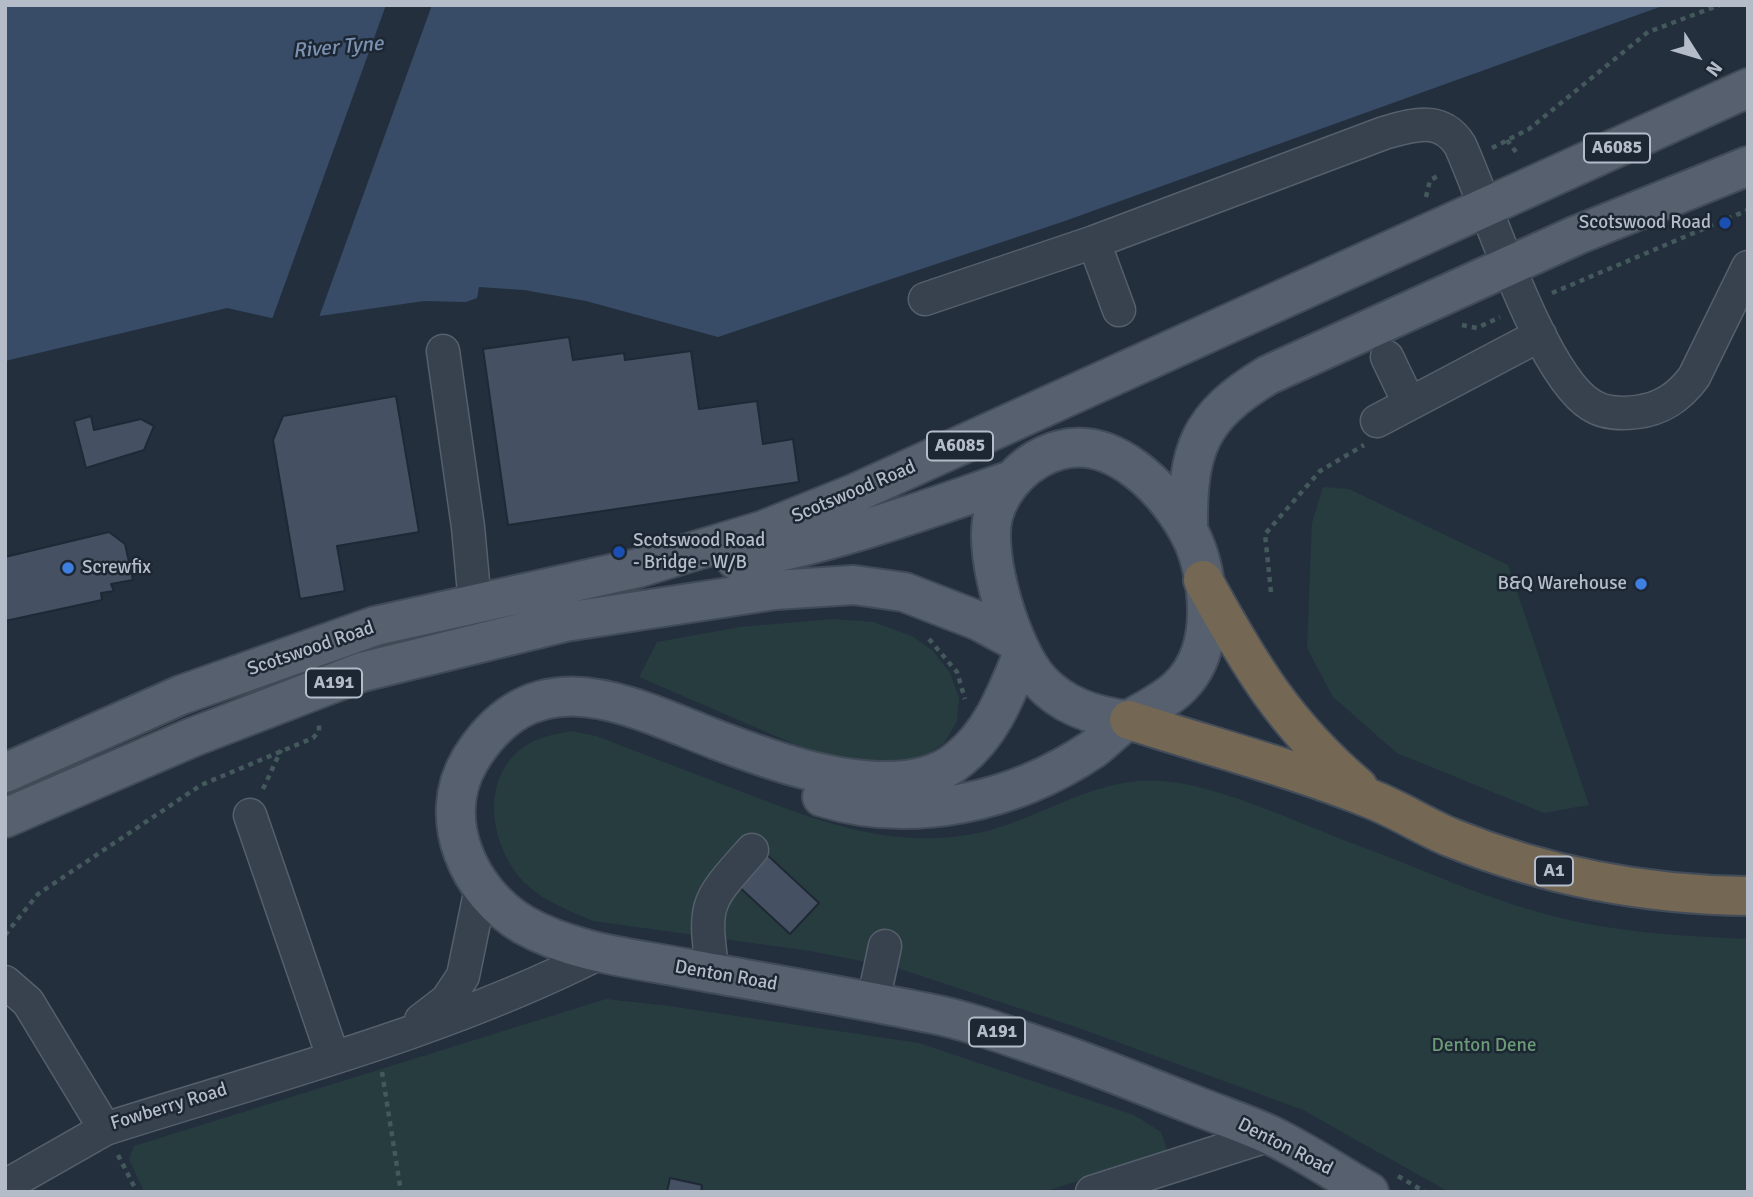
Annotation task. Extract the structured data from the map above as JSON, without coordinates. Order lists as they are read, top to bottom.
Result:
{
  "streets": {
    "highway": ["A1"],
    "main road": [
      "A6085",
      "Scotswood Road",
      "A191",
      "Denton Road"
    ],
    "street": ["Fowberry Road"]
  },
  "crossings": [
    ["Scotswood Road", "A191"],
    ["A191", "A1"],
    ["A191", "Denton Road"],
    ["Denton Road", "Fowberry Road"]
  ],
  "water": ["River Tyne"],
  "parks": ["Denton Dene"],
  "places": [
    "Scotswood Road",
    "Scotswood Road - Bridge - W/B",
    "Screwfix",
    "B&Q Warehouse"
  ],
  "north": "bottom right"
}
